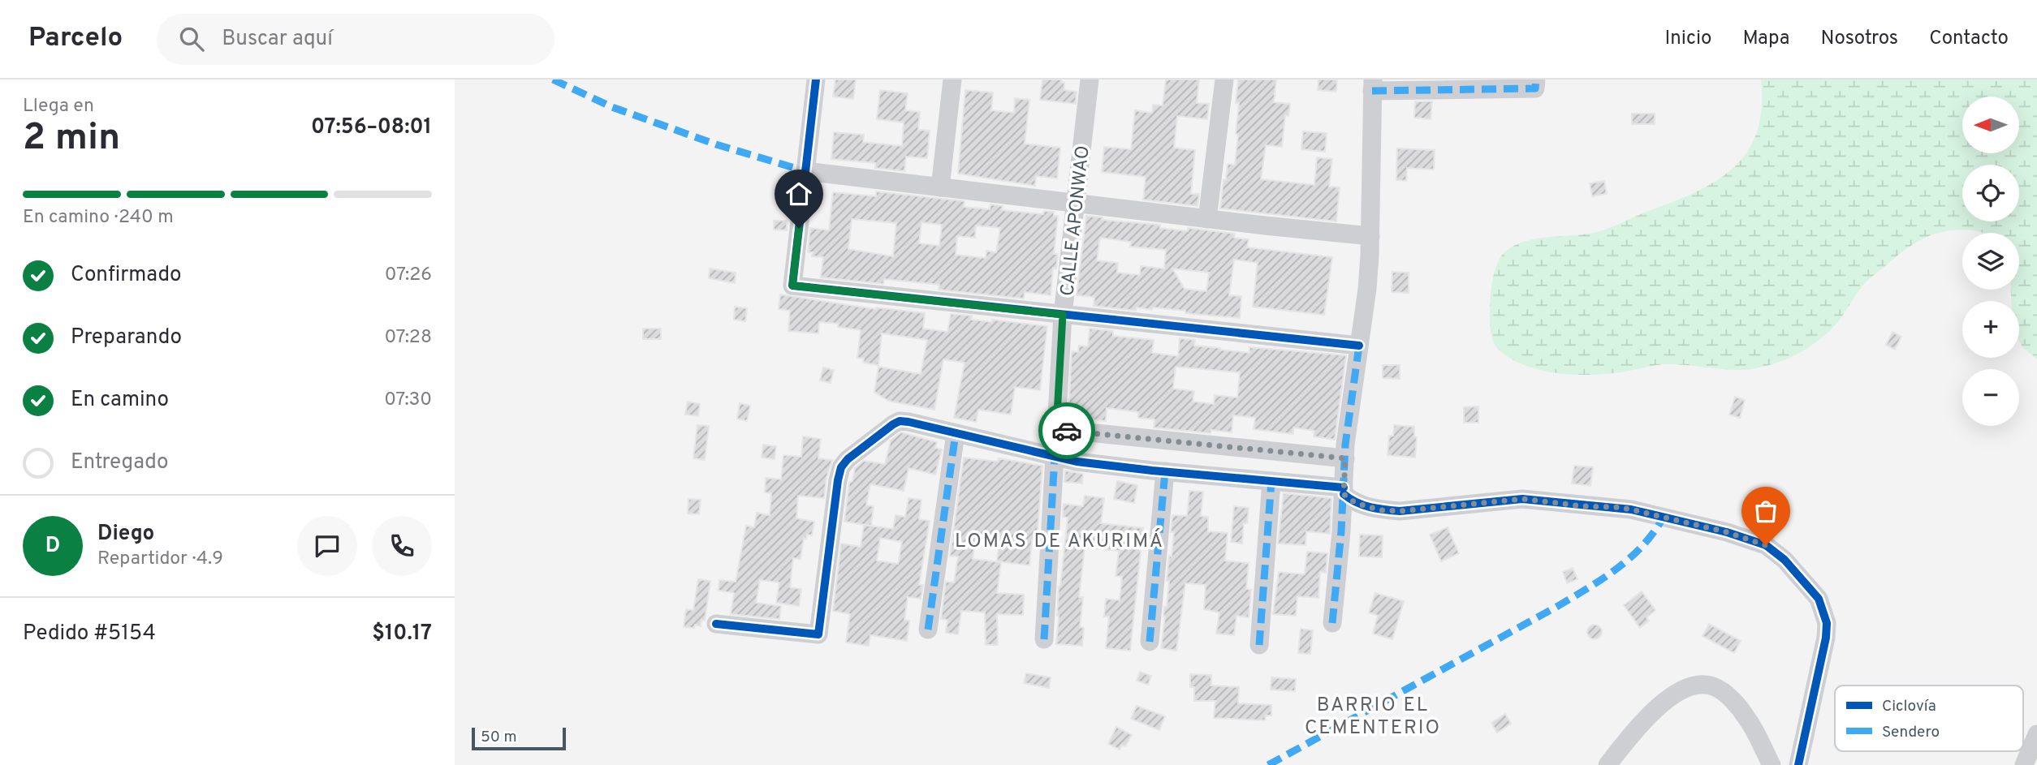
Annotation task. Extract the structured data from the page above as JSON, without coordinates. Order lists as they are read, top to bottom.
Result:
{
  "streets": {
    "street": ["CALLE APONWAO"]
  },
  "districts": ["LOMAS DE AKURIMÁ", "BARRIO EL CEMENTERIO"],
  "legend": ["Ciclovía", "Sendero"],
  "scale_bar": "50 m",
  "north": "left",
  "page": {
    "header": "Parcelo",
    "search": "Buscar aquí",
    "nav": [
      "Inicio",
      "Mapa",
      "Nosotros",
      "Contacto"
    ],
    "heading": ["2 min", "Llega en", "07:56–08:01"],
    "panel": [
      "Diego",
      "Repartidor · 4.9",
      "Pedido #5154",
      "$10.17"
    ],
    "map_buttons": ["+", "−"],
    "bar": "En camino · 240 m",
    "list": [
      ["Confirmado", "07:26"],
      ["Preparando", "07:28"],
      ["En camino", "07:30"],
      "Entregado"
    ],
    "round": "D",
    "scale": "50 m"
  }
}
